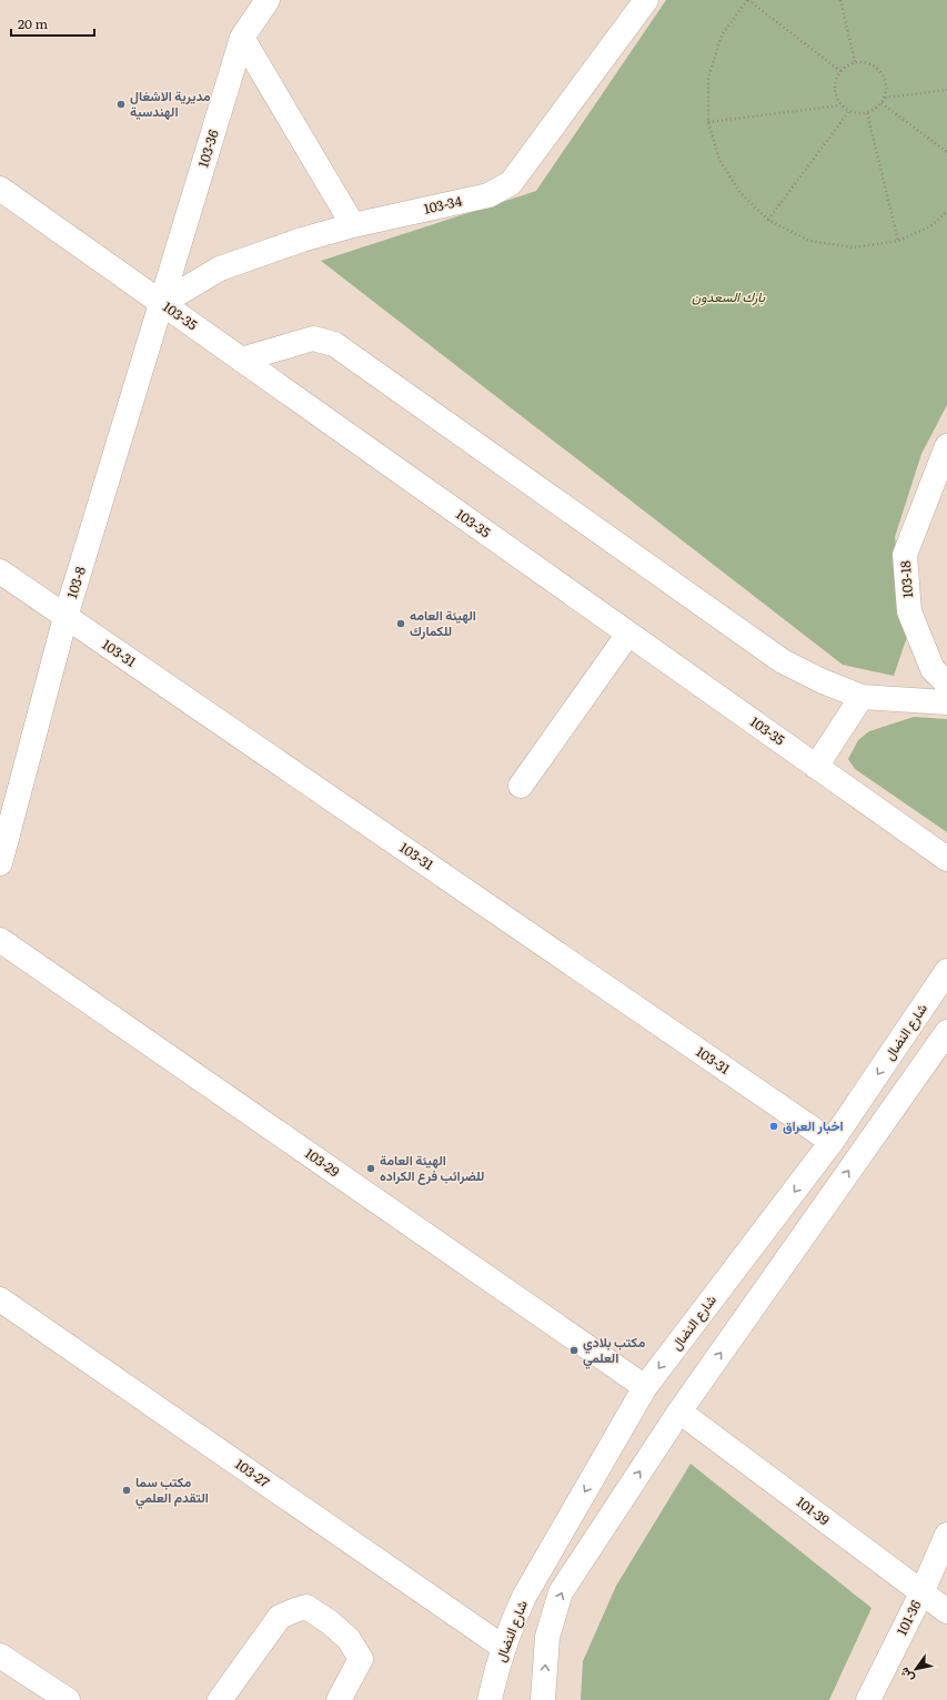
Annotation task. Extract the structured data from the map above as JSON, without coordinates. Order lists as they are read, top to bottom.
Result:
{
  "streets": {
    "street": [
      "103-36",
      "103-34",
      "103-35",
      "103-18",
      "103-8",
      "103-31",
      "شارع النضال",
      "103-29",
      "103-27",
      "101-39",
      "101-36"
    ]
  },
  "crossings": [
    ["103-36", "103-34"],
    ["103-36", "103-35"],
    ["103-36", "103-8"],
    ["103-34", "103-35"],
    ["103-34", "103-8"],
    ["103-35", "103-8"],
    ["103-8", "103-31"],
    ["103-31", "شارع النضال"],
    ["شارع النضال", "103-29"],
    ["شارع النضال", "103-27"],
    ["101-39", "101-36"]
  ],
  "parks": ["بارك السعدون"],
  "places": [
    "مديرية الاشغال الهندسية",
    "الهيئة العامه للكمارك",
    "اخبار العراق",
    "الهيئة العامة للضرائب فرع الكراده",
    "مكتب بلادي العلمي",
    "مكتب سما التقدم العلمي"
  ],
  "scale_bar": "20 m",
  "north": "bottom left"
}
